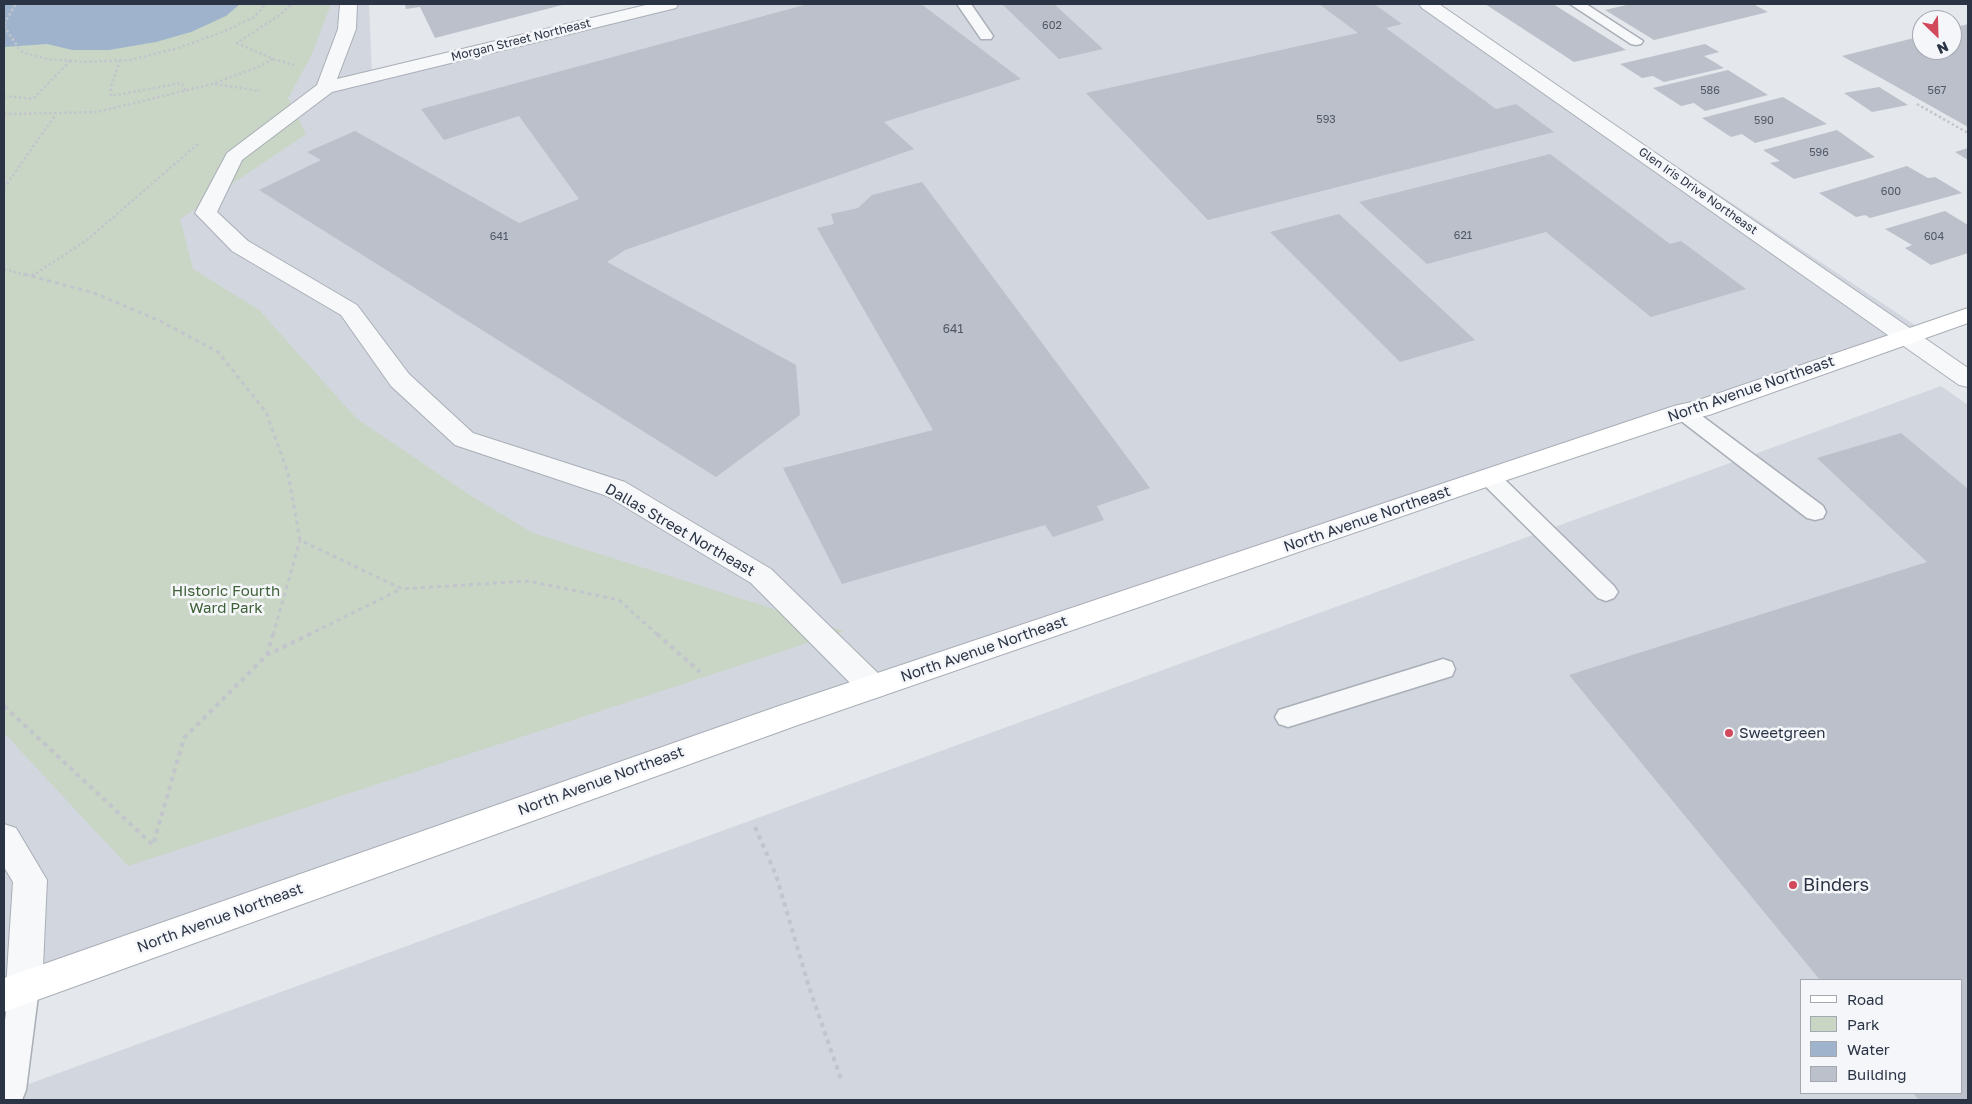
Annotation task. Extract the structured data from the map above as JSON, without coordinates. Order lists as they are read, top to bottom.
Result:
{
  "streets": {
    "main road": ["North Avenue Northeast"],
    "street": ["Morgan Street Northeast", "Glen Iris Drive Northeast", "Dallas Street Northeast"]
  },
  "crossings": [
    ["Morgan Street Northeast", "Dallas Street Northeast"],
    ["Glen Iris Drive Northeast", "North Avenue Northeast"],
    ["North Avenue Northeast", "Dallas Street Northeast"]
  ],
  "parks": ["Historic Fourth Ward Park"],
  "places": ["Sweetgreen", "Binders"],
  "house_numbers": [
    "602",
    "586",
    "567",
    "593",
    "590",
    "596",
    "600",
    "621",
    "641",
    "604",
    "641"
  ],
  "legend": [
    "Road",
    "Park",
    "Water",
    "Building"
  ],
  "north": "bottom right"
}
